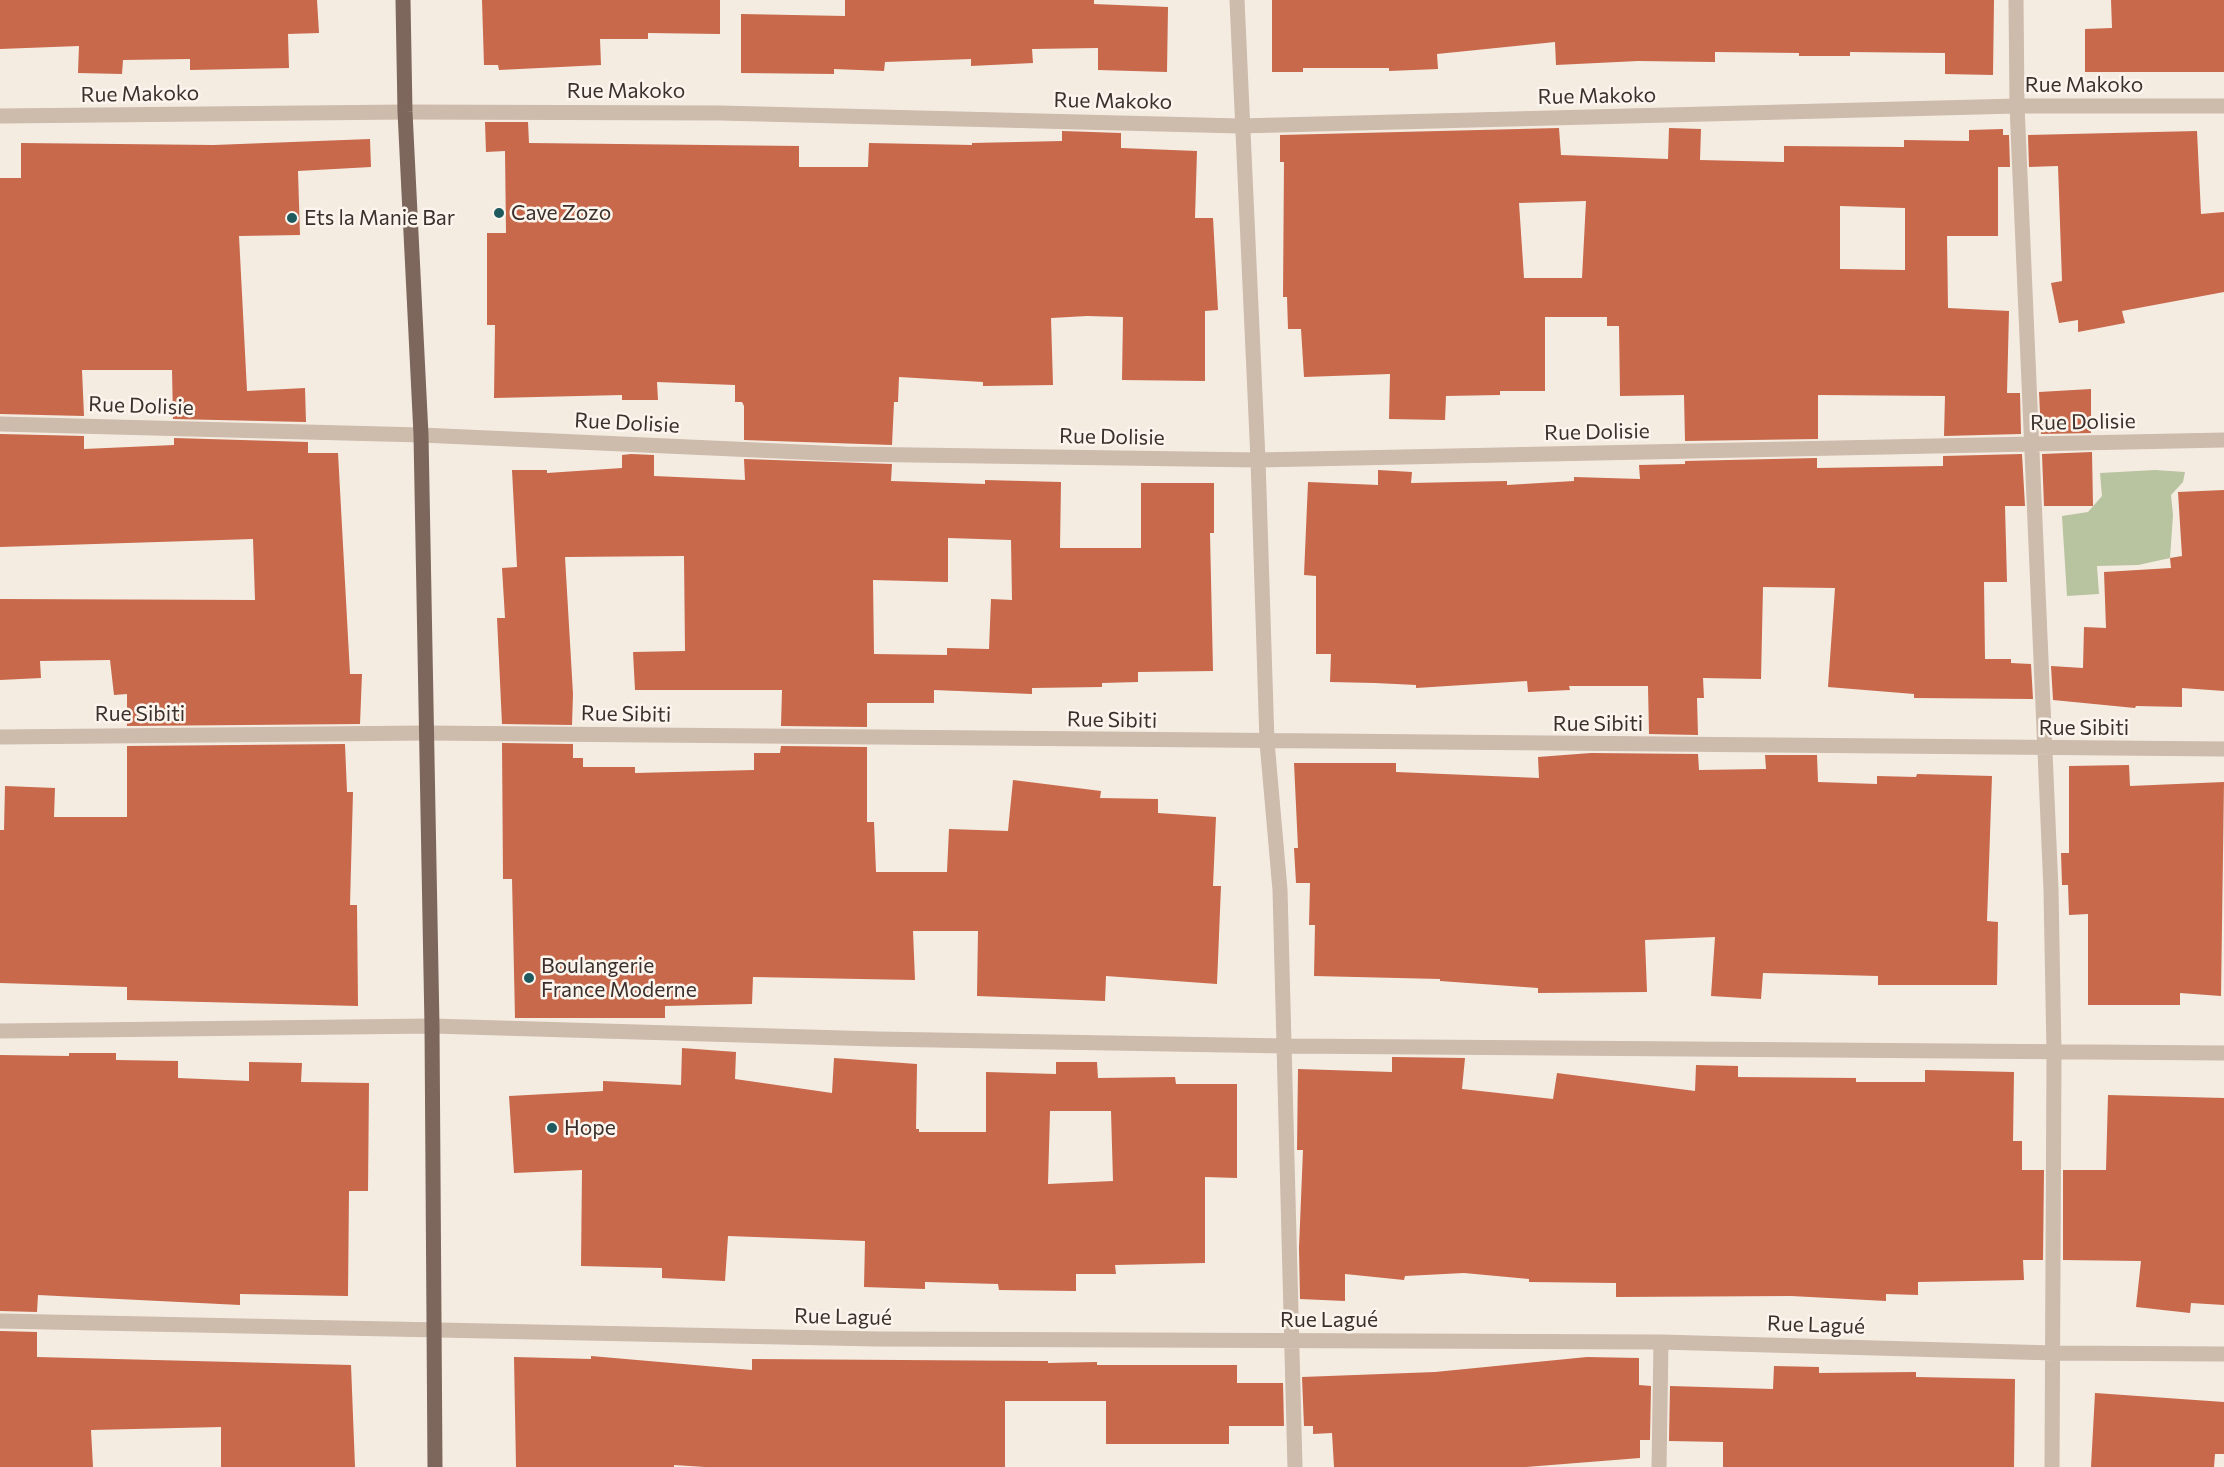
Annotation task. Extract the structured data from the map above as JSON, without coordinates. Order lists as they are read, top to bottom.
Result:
{
  "streets": {
    "street": [
      "Rue Makoko",
      "Rue Dolisie",
      "Rue Sibiti",
      "Rue Lagué"
    ]
  },
  "places": [
    "Cave Zozo",
    "Ets la Manie Bar",
    "Boulangerie France Moderne",
    "Hope"
  ]
}
